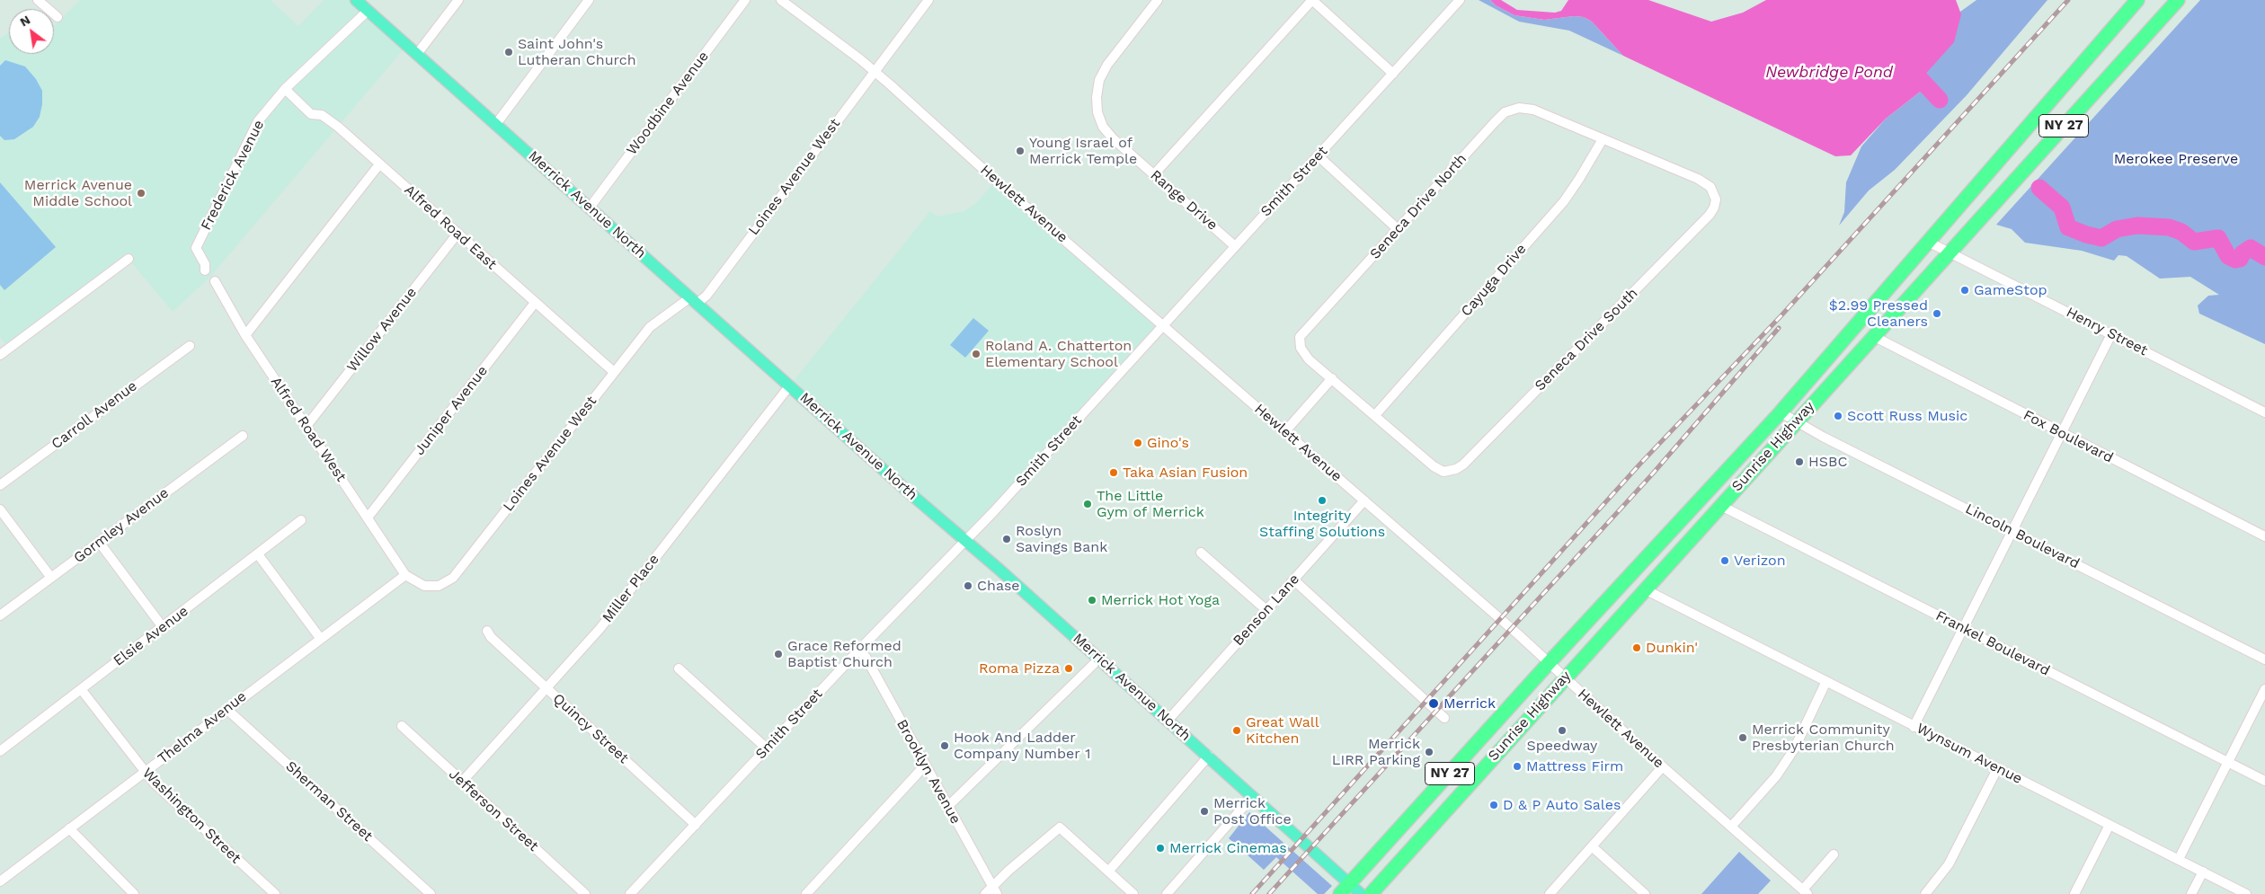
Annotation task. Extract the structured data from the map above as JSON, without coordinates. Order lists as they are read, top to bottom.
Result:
{
  "streets": {
    "highway": ["NY 27", "Sunrise Highway"],
    "main road": ["Merrick Avenue North"],
    "street": [
      "Woodbine Avenue",
      "Frederick Avenue",
      "Loines Avenue West",
      "Smith Street",
      "Range Drive",
      "Hewlett Avenue",
      "Seneca Drive North",
      "Alfred Road East",
      "Cayuga Drive",
      "Willow Avenue",
      "Henry Street",
      "Seneca Drive South",
      "Juniper Avenue",
      "Carroll Avenue",
      "Alfred Road West",
      "Fox Boulevard",
      "Gormley Avenue",
      "Lincoln Boulevard",
      "Miller Place",
      "Benson Lane",
      "Elsie Avenue",
      "Frankel Boulevard",
      "Thelma Avenue",
      "Quincy Street",
      "Wynsum Avenue",
      "Brooklyn Avenue",
      "Sherman Street",
      "Jefferson Street",
      "Washington Street"
    ]
  },
  "crossings": [
    ["Woodbine Avenue", "Merrick Avenue North"],
    ["Frederick Avenue", "Merrick Avenue North"],
    ["Frederick Avenue", "Alfred Road East"],
    ["Loines Avenue West", "Hewlett Avenue"],
    ["Loines Avenue West", "Merrick Avenue North"],
    ["Loines Avenue West", "Alfred Road East"],
    ["Loines Avenue West", "Alfred Road West"],
    ["Loines Avenue West", "Thelma Avenue"],
    ["Smith Street", "Range Drive"],
    ["Smith Street", "Hewlett Avenue"],
    ["Smith Street", "Merrick Avenue North"],
    ["Smith Street", "Quincy Street"],
    ["Smith Street", "Brooklyn Avenue"],
    ["Hewlett Avenue", "Sunrise Highway"],
    ["Hewlett Avenue", "Benson Lane"],
    ["Merrick Avenue North", "Sunrise Highway"],
    ["Merrick Avenue North", "Miller Place"],
    ["Merrick Avenue North", "Benson Lane"],
    ["Seneca Drive North", "Cayuga Drive"],
    ["Seneca Drive North", "Seneca Drive South"],
    ["Alfred Road East", "Willow Avenue"],
    ["Alfred Road East", "Juniper Avenue"],
    ["Cayuga Drive", "Seneca Drive South"],
    ["Willow Avenue", "Alfred Road West"],
    ["Henry Street", "Sunrise Highway"],
    ["Juniper Avenue", "Alfred Road West"],
    ["Alfred Road West", "Thelma Avenue"],
    ["Fox Boulevard", "Sunrise Highway"],
    ["Sunrise Highway", "Lincoln Boulevard"],
    ["Sunrise Highway", "Frankel Boulevard"],
    ["Sunrise Highway", "Wynsum Avenue"],
    ["Miller Place", "Quincy Street"],
    ["Miller Place", "Jefferson Street"],
    ["Elsie Avenue", "Washington Street"],
    ["Thelma Avenue", "Sherman Street"],
    ["Thelma Avenue", "Washington Street"]
  ],
  "water": ["Newbridge Pond"],
  "parks": ["Merokee Preserve"],
  "places": [
    "Saint John's Lutheran Church",
    "Young Israel of Merrick Temple",
    "Merrick Avenue Middle School",
    "GameStop",
    "$2.99 Pressed Cleaners",
    "Roland A. Chatterton Elementary School",
    "Scott Russ Music",
    "Gino's",
    "HSBC",
    "Taka Asian Fusion",
    "Integrity Staffing Solutions",
    "The Little Gym of Merrick",
    "Roslyn Savings Bank",
    "Verizon",
    "Chase",
    "Merrick Hot Yoga",
    "Dunkin'",
    "Grace Reformed Baptist Church",
    "Roma Pizza",
    "Merrick",
    "Great Wall Kitchen",
    "Speedway",
    "Merrick Community Presbyterian Church",
    "Hook And Ladder Company Number 1",
    "Merrick LIRR Parking",
    "Mattress Firm",
    "D & P Auto Sales",
    "Merrick Post Office",
    "Merrick Cinemas"
  ],
  "north": "top left"
}
